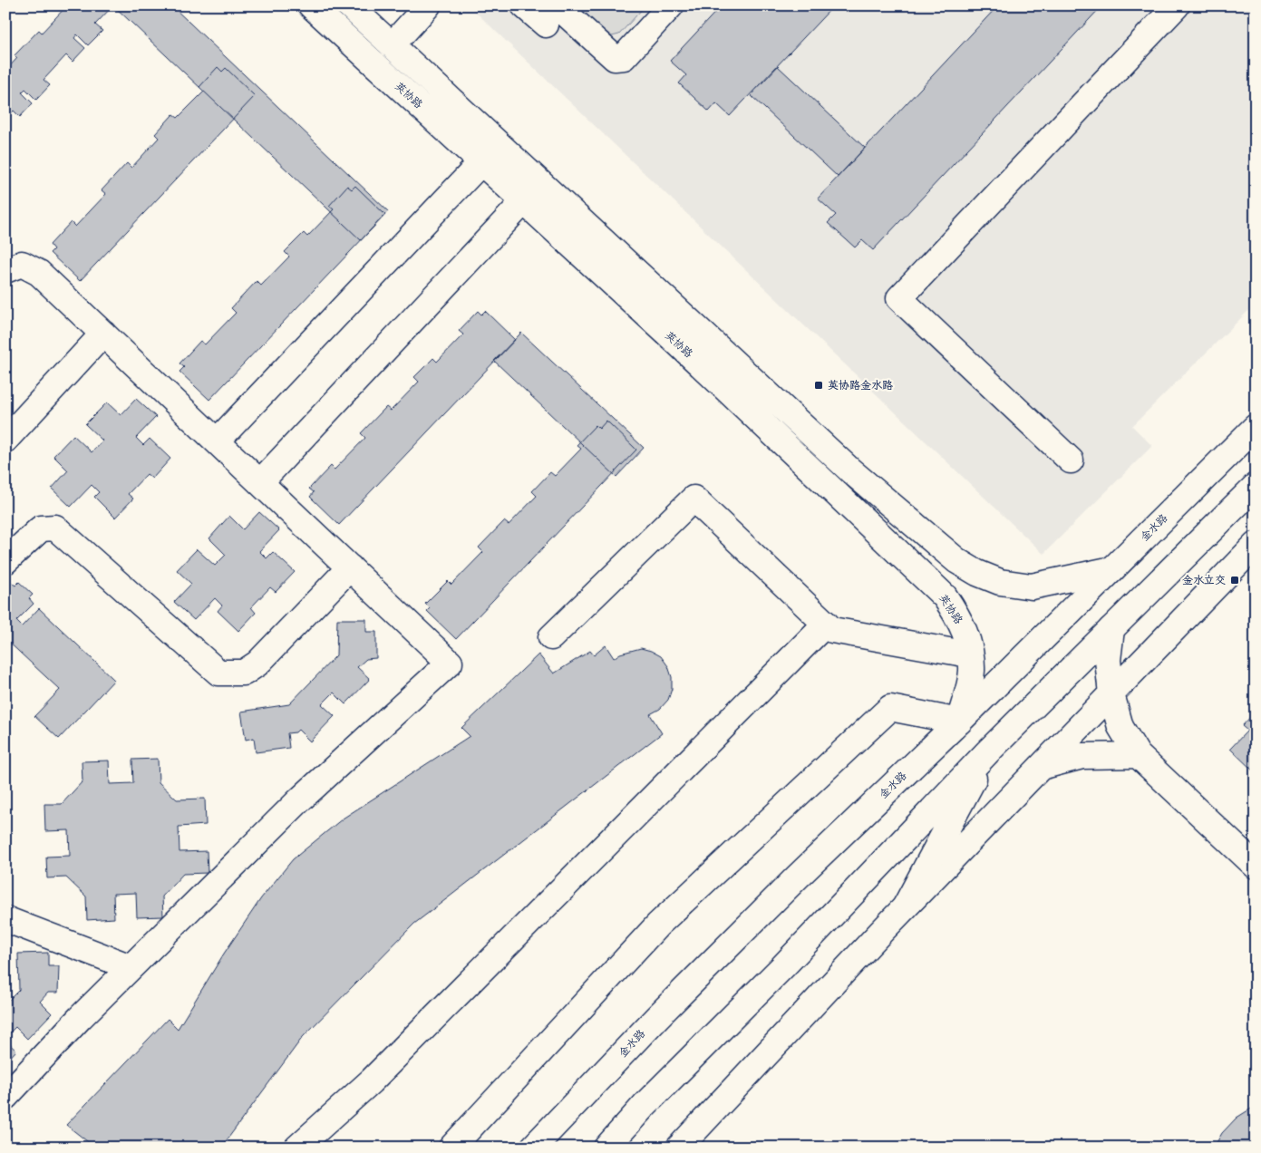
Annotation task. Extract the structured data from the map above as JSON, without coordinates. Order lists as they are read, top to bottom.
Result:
{
  "streets": {
    "street": ["英协路", "金水路"]
  },
  "crossings": [
    ["英协路", "金水路"]
  ],
  "places": {
    "transit": ["英协路金水路", "金水立交"]
  }
}
